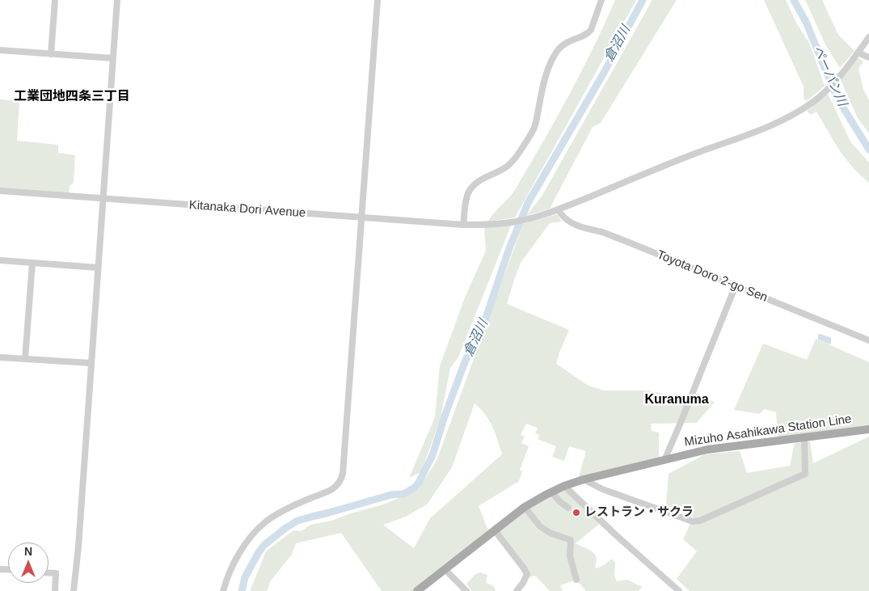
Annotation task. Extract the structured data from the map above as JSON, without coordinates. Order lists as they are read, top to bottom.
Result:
{
  "streets": {
    "main road": ["Mizuho Asahikawa Station Line"],
    "street": ["Kitanaka Dori Avenue", "Toyota Doro 2-go Sen"]
  },
  "crossings": [
    ["Kitanaka Dori Avenue", "Toyota Doro 2-go Sen"]
  ],
  "districts": ["工業団地四条三丁目", "Kuranuma"],
  "water": ["倉沼川", "ペーパン川"],
  "places": ["レストラン・サクラ"],
  "north": "top"
}
